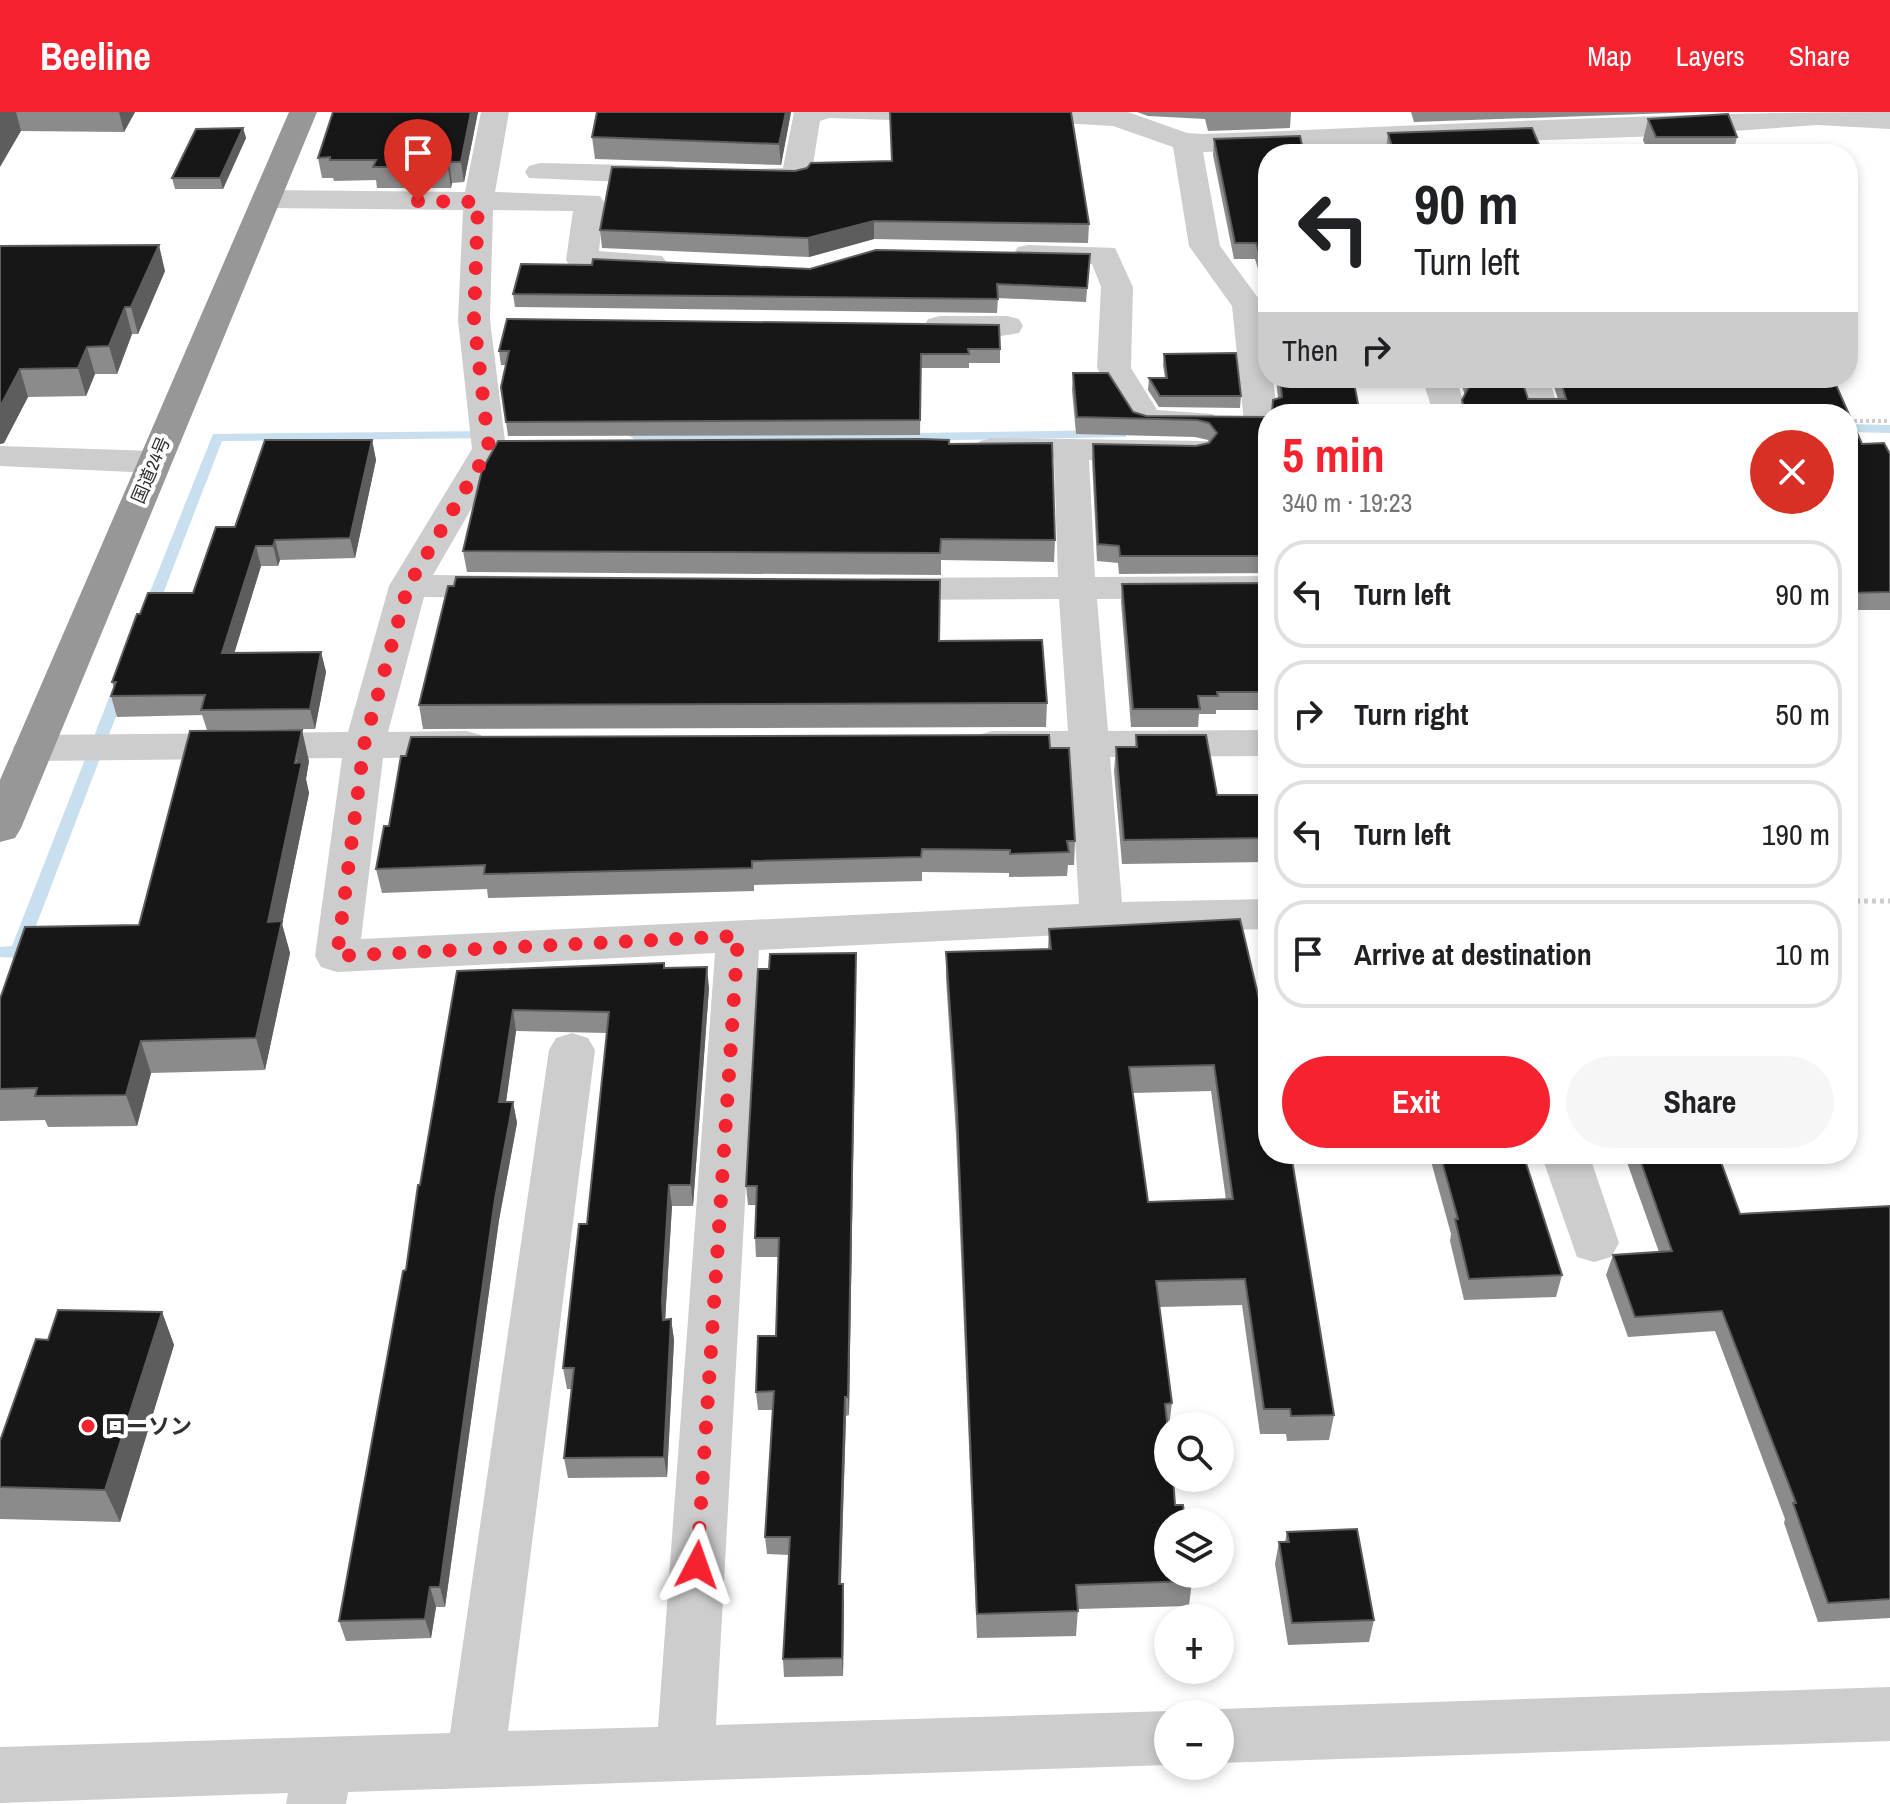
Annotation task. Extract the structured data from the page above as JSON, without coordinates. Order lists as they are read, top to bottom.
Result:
{
  "streets": {
    "highway": ["国道24号"]
  },
  "places": ["ローソン"],
  "page": {
    "header": "Beeline",
    "nav": ["Map", "Layers", "Share"],
    "turn": ["90 m", "Turn left"],
    "then": "Then",
    "heading": ["5 min", "340 m · 19:23"],
    "list": [
      {
        "name": "Turn left",
        "value": "90 m"
      },
      {
        "name": "Turn right",
        "value": "50 m"
      },
      {
        "name": "Turn left",
        "value": "190 m"
      },
      {
        "name": "Arrive at destination",
        "value": "10 m"
      }
    ],
    "buttons": ["Exit", "Share"],
    "map_buttons": ["+", "−"]
  }
}
